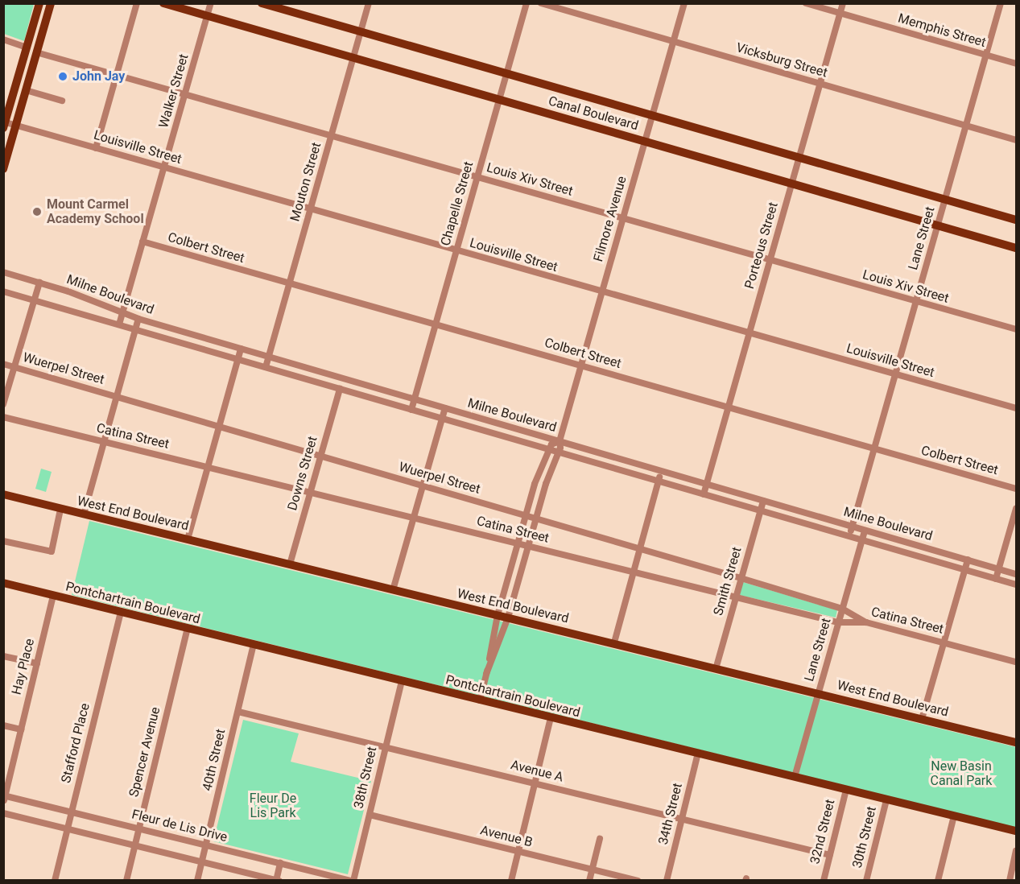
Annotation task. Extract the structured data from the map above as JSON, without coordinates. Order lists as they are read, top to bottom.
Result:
{
  "streets": {
    "main road": ["Canal Boulevard", "West End Boulevard", "Pontchartrain Boulevard"],
    "street": [
      "Memphis Street",
      "Vicksburg Street",
      "Walker Street",
      "Louisville Street",
      "Louis Xiv Street",
      "Mouton Street",
      "Chapelle Street",
      "Filmore Avenue",
      "Lane Street",
      "Porteous Street",
      "Colbert Street",
      "Milne Boulevard",
      "Wuerpel Street",
      "Catina Street",
      "Downs Street",
      "Smith Street",
      "Hay Place",
      "Stafford Place",
      "Spencer Avenue",
      "40th Street",
      "Avenue A",
      "38th Street",
      "34th Street",
      "Fleur de Lis Drive",
      "32nd Street",
      "Avenue B",
      "30th Street"
    ]
  },
  "crossings": [
    ["Memphis Street", "Lane Street"],
    ["Memphis Street", "Porteous Street"],
    ["Vicksburg Street", "Filmore Avenue"],
    ["Vicksburg Street", "Lane Street"],
    ["Vicksburg Street", "Porteous Street"],
    ["Walker Street", "Canal Boulevard"],
    ["Walker Street", "Louisville Street"],
    ["Walker Street", "Louis Xiv Street"],
    ["Walker Street", "Colbert Street"],
    ["Walker Street", "Milne Boulevard"],
    ["Canal Boulevard", "Mouton Street"],
    ["Canal Boulevard", "Chapelle Street"],
    ["Canal Boulevard", "Filmore Avenue"],
    ["Canal Boulevard", "Lane Street"],
    ["Canal Boulevard", "Porteous Street"],
    ["Louisville Street", "Mouton Street"],
    ["Louisville Street", "Chapelle Street"],
    ["Louisville Street", "Filmore Avenue"],
    ["Louisville Street", "Lane Street"],
    ["Louisville Street", "Porteous Street"],
    ["Louis Xiv Street", "Mouton Street"],
    ["Louis Xiv Street", "Chapelle Street"],
    ["Louis Xiv Street", "Filmore Avenue"],
    ["Louis Xiv Street", "Lane Street"],
    ["Louis Xiv Street", "Porteous Street"],
    ["Mouton Street", "Colbert Street"],
    ["Mouton Street", "Milne Boulevard"],
    ["Chapelle Street", "Colbert Street"],
    ["Chapelle Street", "Milne Boulevard"],
    ["Filmore Avenue", "Colbert Street"],
    ["Filmore Avenue", "Milne Boulevard"],
    ["Filmore Avenue", "Wuerpel Street"],
    ["Filmore Avenue", "Catina Street"],
    ["Filmore Avenue", "West End Boulevard"],
    ["Filmore Avenue", "Pontchartrain Boulevard"],
    ["Lane Street", "Colbert Street"],
    ["Lane Street", "Milne Boulevard"],
    ["Lane Street", "Wuerpel Street"],
    ["Lane Street", "Catina Street"],
    ["Lane Street", "West End Boulevard"],
    ["Lane Street", "Pontchartrain Boulevard"],
    ["Porteous Street", "Colbert Street"],
    ["Porteous Street", "Milne Boulevard"],
    ["Milne Boulevard", "Downs Street"],
    ["Milne Boulevard", "Smith Street"],
    ["Wuerpel Street", "Catina Street"],
    ["Wuerpel Street", "Downs Street"],
    ["Wuerpel Street", "Smith Street"],
    ["Catina Street", "Downs Street"],
    ["Catina Street", "Smith Street"],
    ["Downs Street", "West End Boulevard"],
    ["West End Boulevard", "Smith Street"],
    ["Pontchartrain Boulevard", "Hay Place"],
    ["Pontchartrain Boulevard", "Stafford Place"],
    ["Pontchartrain Boulevard", "Spencer Avenue"],
    ["Pontchartrain Boulevard", "40th Street"],
    ["Pontchartrain Boulevard", "38th Street"],
    ["Pontchartrain Boulevard", "34th Street"],
    ["Pontchartrain Boulevard", "32nd Street"],
    ["Pontchartrain Boulevard", "30th Street"],
    ["Hay Place", "Fleur de Lis Drive"],
    ["Stafford Place", "Fleur de Lis Drive"],
    ["Spencer Avenue", "Fleur de Lis Drive"],
    ["40th Street", "Avenue A"],
    ["40th Street", "Fleur de Lis Drive"],
    ["Avenue A", "38th Street"],
    ["Avenue A", "34th Street"],
    ["Avenue A", "32nd Street"],
    ["38th Street", "Avenue B"]
  ],
  "parks": ["New Basin Canal Park", "Fleur De Lis Park"],
  "places": ["John Jay", "Mount Carmel Academy School"]
}
